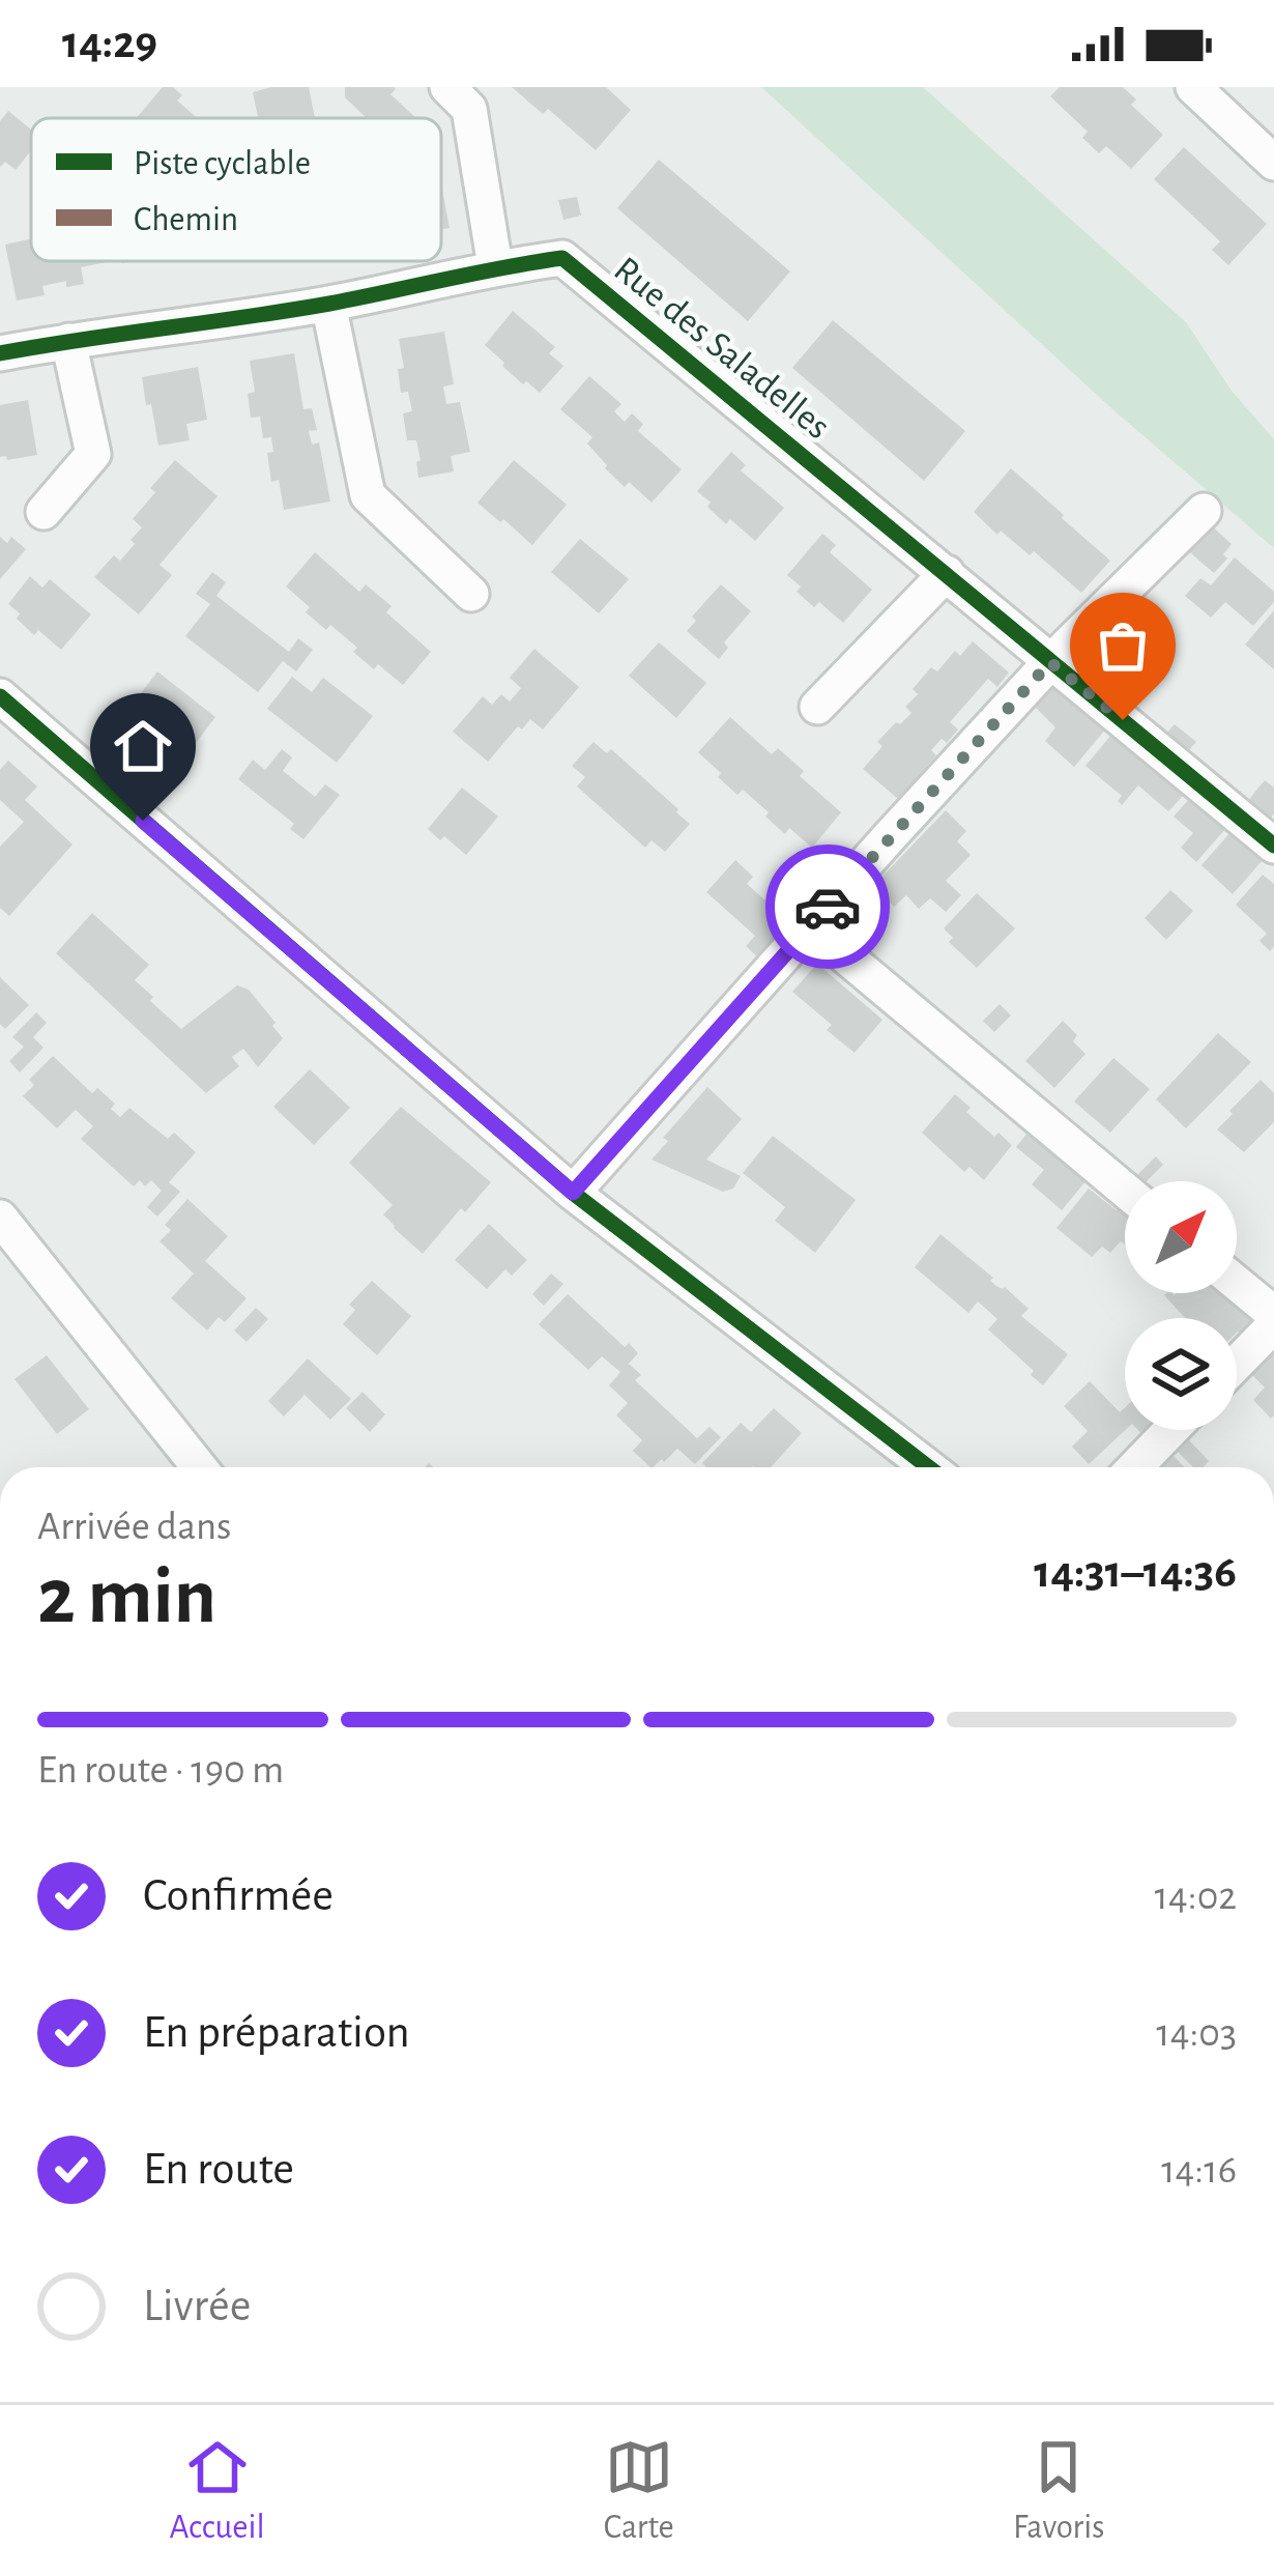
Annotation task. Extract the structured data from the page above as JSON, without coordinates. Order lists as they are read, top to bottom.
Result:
{
  "streets": {
    "street": ["Rue des Saladelles"]
  },
  "legend": ["Piste cyclable", "Chemin"],
  "north": "top right",
  "page": {
    "status": "14:29",
    "heading": ["2 min", "Arrivée dans", "14:31–14:36"],
    "bar": "En route · 190 m",
    "list": [
      ["Confirmée", "14:02"],
      ["En préparation", "14:03"],
      ["En route", "14:16"],
      "Livrée"
    ],
    "tabs": ["Accueil", "Carte", "Favoris"]
  }
}
